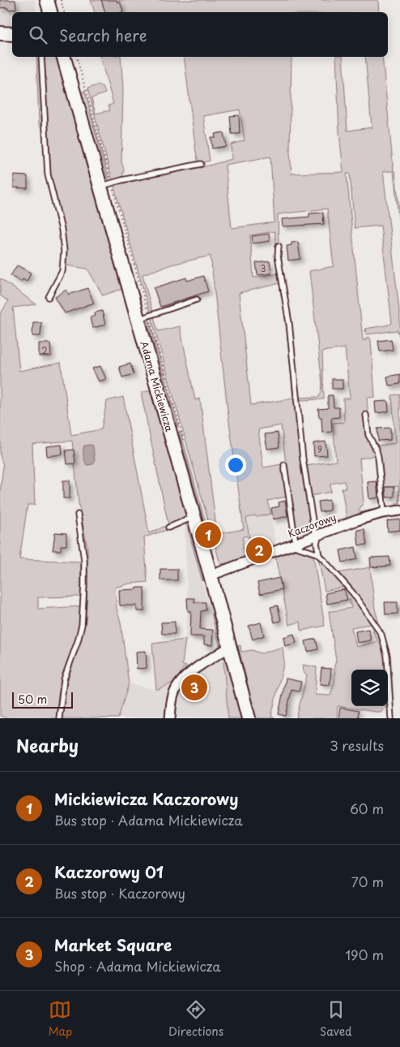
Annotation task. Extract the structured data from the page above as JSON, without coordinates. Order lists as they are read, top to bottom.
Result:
{
  "streets": {
    "street": ["Adama Mickiewicza", "Kaczorowy"]
  },
  "crossings": [
    ["Adama Mickiewicza", "Kaczorowy"]
  ],
  "house_numbers": ["3", "2", "9"],
  "scale_bar": "50 m",
  "page": {
    "search": "Search here",
    "pins": ["1", "2", "3"],
    "scale": "50 m",
    "heading": ["Nearby", "3 results"],
    "list": [
      {
        "mark": "1",
        "name": "Mickiewicza Kaczorowy",
        "note": "Bus stop · Adama Mickiewicza",
        "value": "60 m"
      },
      {
        "mark": "2",
        "name": "Kaczorowy 01",
        "note": "Bus stop · Kaczorowy",
        "value": "70 m"
      },
      {
        "mark": "3",
        "name": "Market Square",
        "note": "Shop · Adama Mickiewicza",
        "value": "190 m"
      }
    ],
    "nav": ["Map", "Directions", "Saved"]
  }
}
